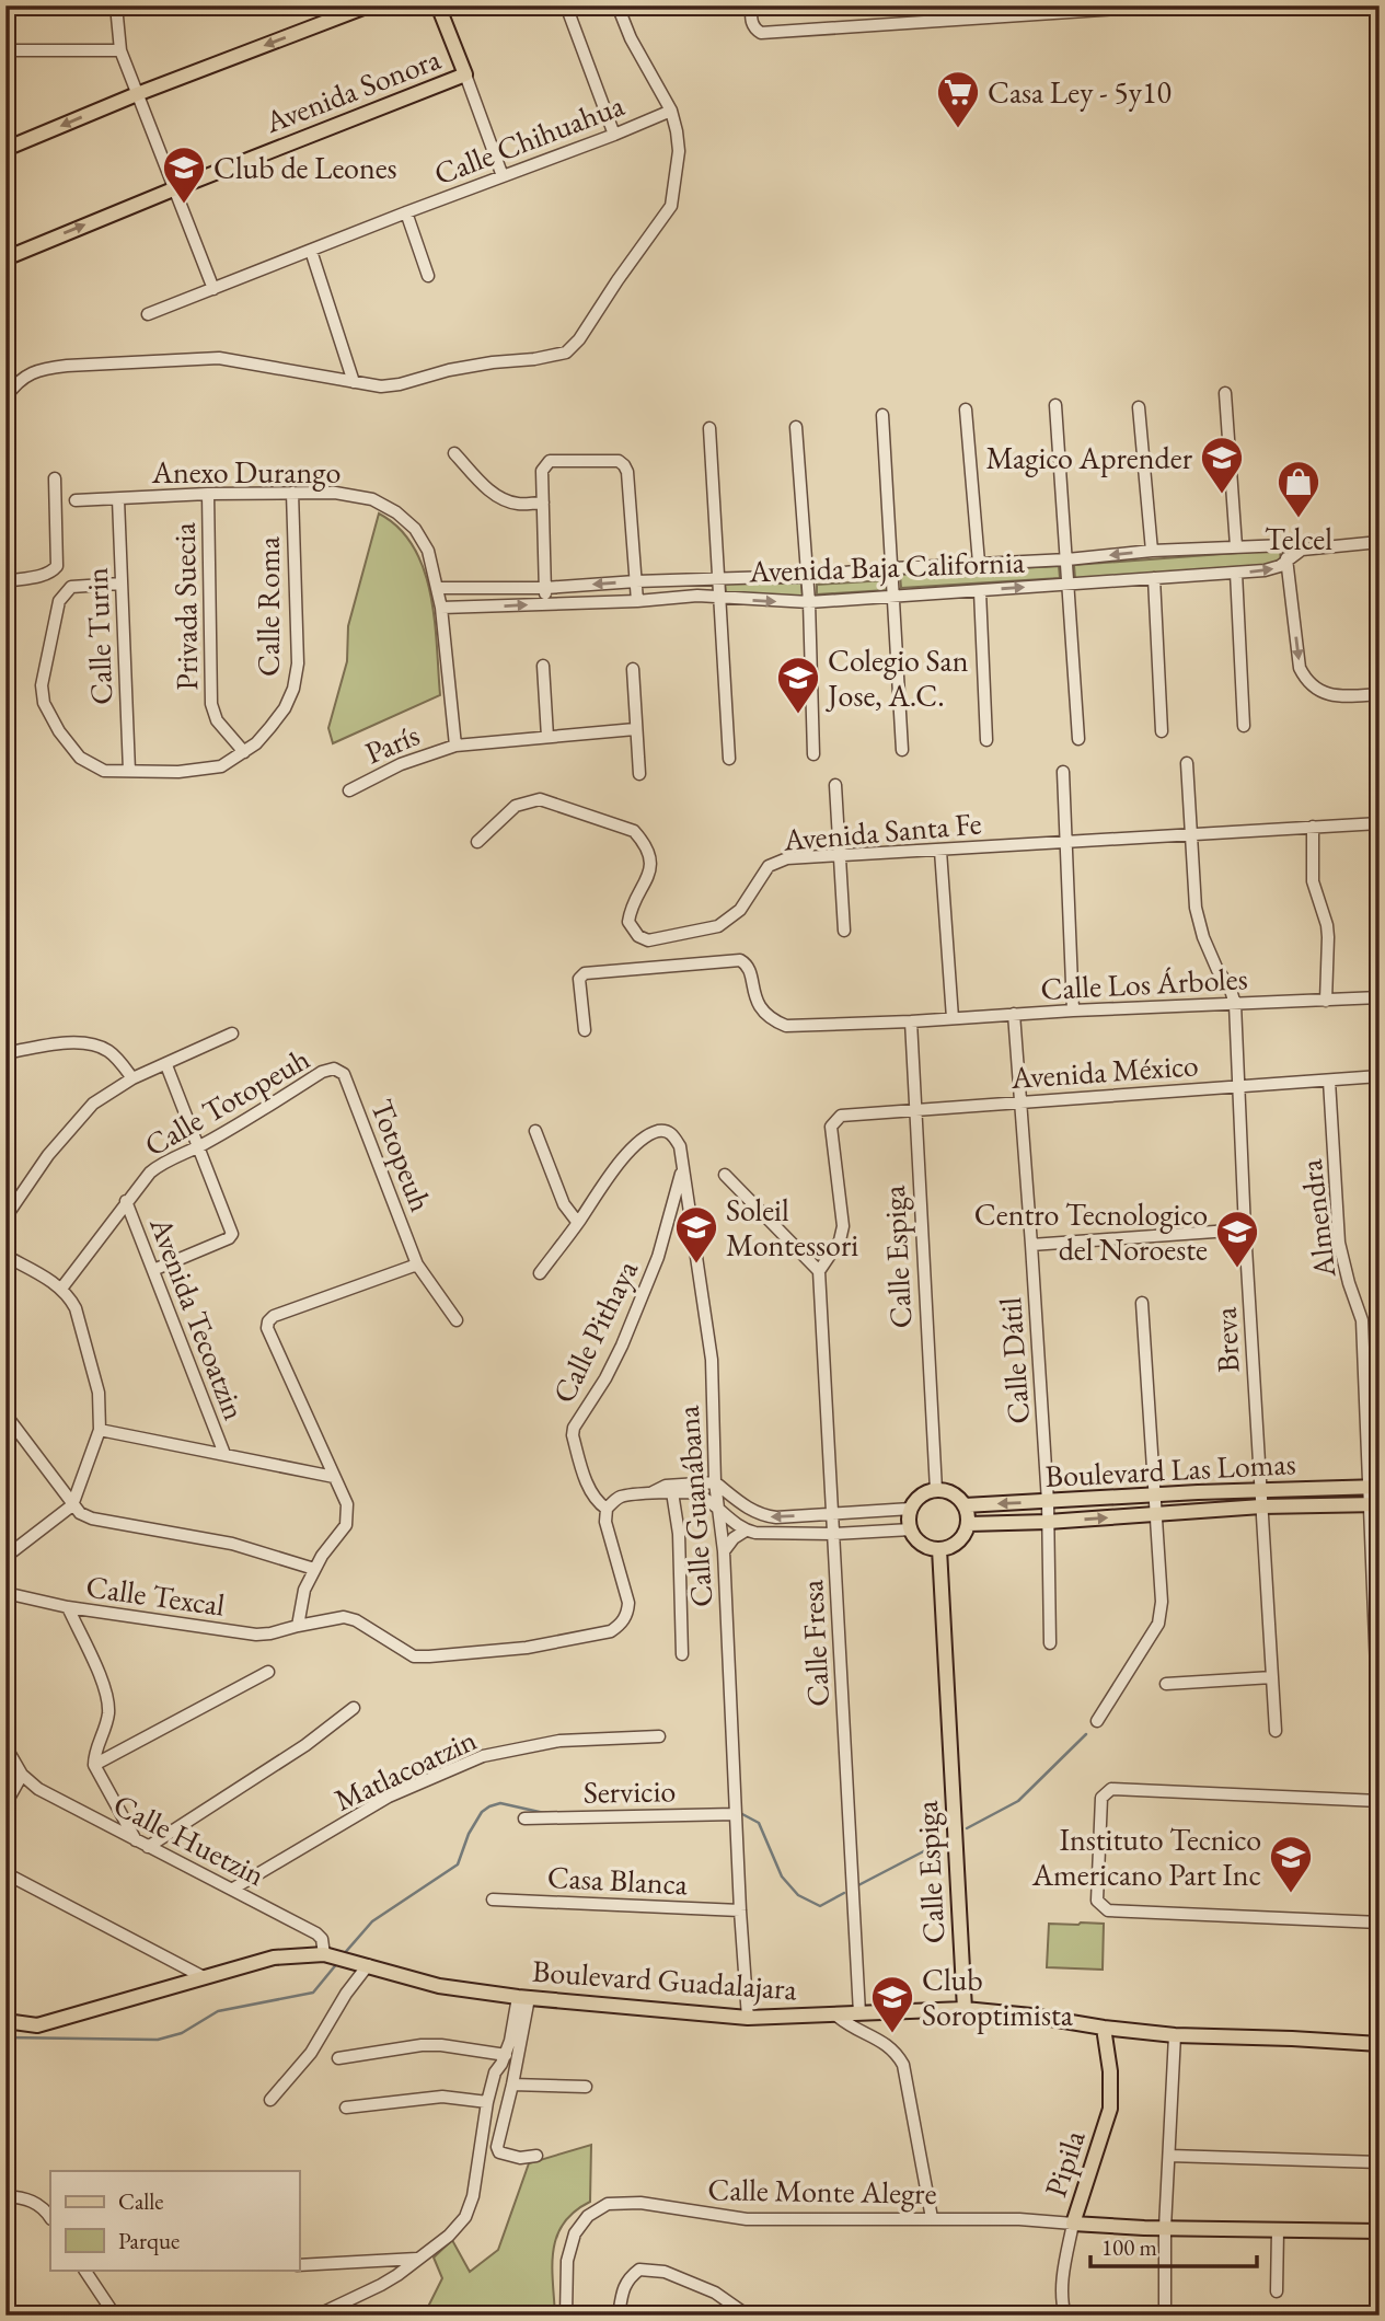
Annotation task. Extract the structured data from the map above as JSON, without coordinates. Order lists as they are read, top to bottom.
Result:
{
  "streets": {
    "main road": [
      "Avenida Sonora",
      "Calle Espiga",
      "Boulevard Las Lomas",
      "Boulevard Guadalajara",
      "Pipila"
    ],
    "street": [
      "Calle Chihuahua",
      "Anexo Durango",
      "Avenida Baja California",
      "Privada Suecia",
      "Calle Roma",
      "Calle Turin",
      "París",
      "Avenida Santa Fe",
      "Calle Los Árboles",
      "Avenida México",
      "Calle Totopeuh",
      "Totopeuh",
      "Almendra",
      "Avenida Tecoatzin",
      "Calle Pithaya",
      "Breva",
      "Calle Dátil",
      "Calle Guanábana",
      "Calle Texcal",
      "Calle Fresa",
      "Matlacoatzin",
      "Servicio",
      "Calle Huetzin",
      "Casa Blanca",
      "Calle Monte Alegre"
    ]
  },
  "crossings": [
    ["Anexo Durango", "Avenida Baja California"],
    ["Anexo Durango", "Privada Suecia"],
    ["Anexo Durango", "Calle Roma"],
    ["Anexo Durango", "Calle Turin"],
    ["Anexo Durango", "París"],
    ["Privada Suecia", "Calle Roma"],
    ["Calle Roma", "Calle Turin"],
    ["Calle Los Árboles", "Calle Espiga"],
    ["Calle Los Árboles", "Breva"],
    ["Calle Los Árboles", "Calle Dátil"],
    ["Avenida México", "Almendra"],
    ["Avenida México", "Calle Espiga"],
    ["Avenida México", "Breva"],
    ["Avenida México", "Calle Dátil"],
    ["Avenida México", "Calle Fresa"],
    ["Calle Totopeuh", "Totopeuh"],
    ["Calle Totopeuh", "Avenida Tecoatzin"],
    ["Almendra", "Boulevard Las Lomas"],
    ["Calle Espiga", "Boulevard Las Lomas"],
    ["Calle Espiga", "Boulevard Guadalajara"],
    ["Calle Pithaya", "Calle Guanábana"],
    ["Calle Pithaya", "Calle Texcal"],
    ["Breva", "Boulevard Las Lomas"],
    ["Calle Dátil", "Boulevard Las Lomas"],
    ["Calle Guanábana", "Servicio"],
    ["Calle Guanábana", "Casa Blanca"],
    ["Calle Guanábana", "Boulevard Guadalajara"],
    ["Calle Fresa", "Boulevard Guadalajara"],
    ["Matlacoatzin", "Calle Huetzin"],
    ["Calle Huetzin", "Boulevard Guadalajara"],
    ["Boulevard Guadalajara", "Pipila"],
    ["Pipila", "Calle Monte Alegre"]
  ],
  "places": {
    "supermarket": ["Casa Ley - 5y10"],
    "school or university": [
      "Club de Leones",
      "Magico Aprender",
      "Colegio San Jose, A.C.",
      "Soleil Montessori",
      "Centro Tecnologico del Noroeste",
      "Instituto Tecnico Americano Part Inc",
      "Club Soroptimista"
    ],
    "shop": ["Telcel"]
  },
  "legend": ["Calle", "Parque"],
  "scale_bar": "100 m"
}
